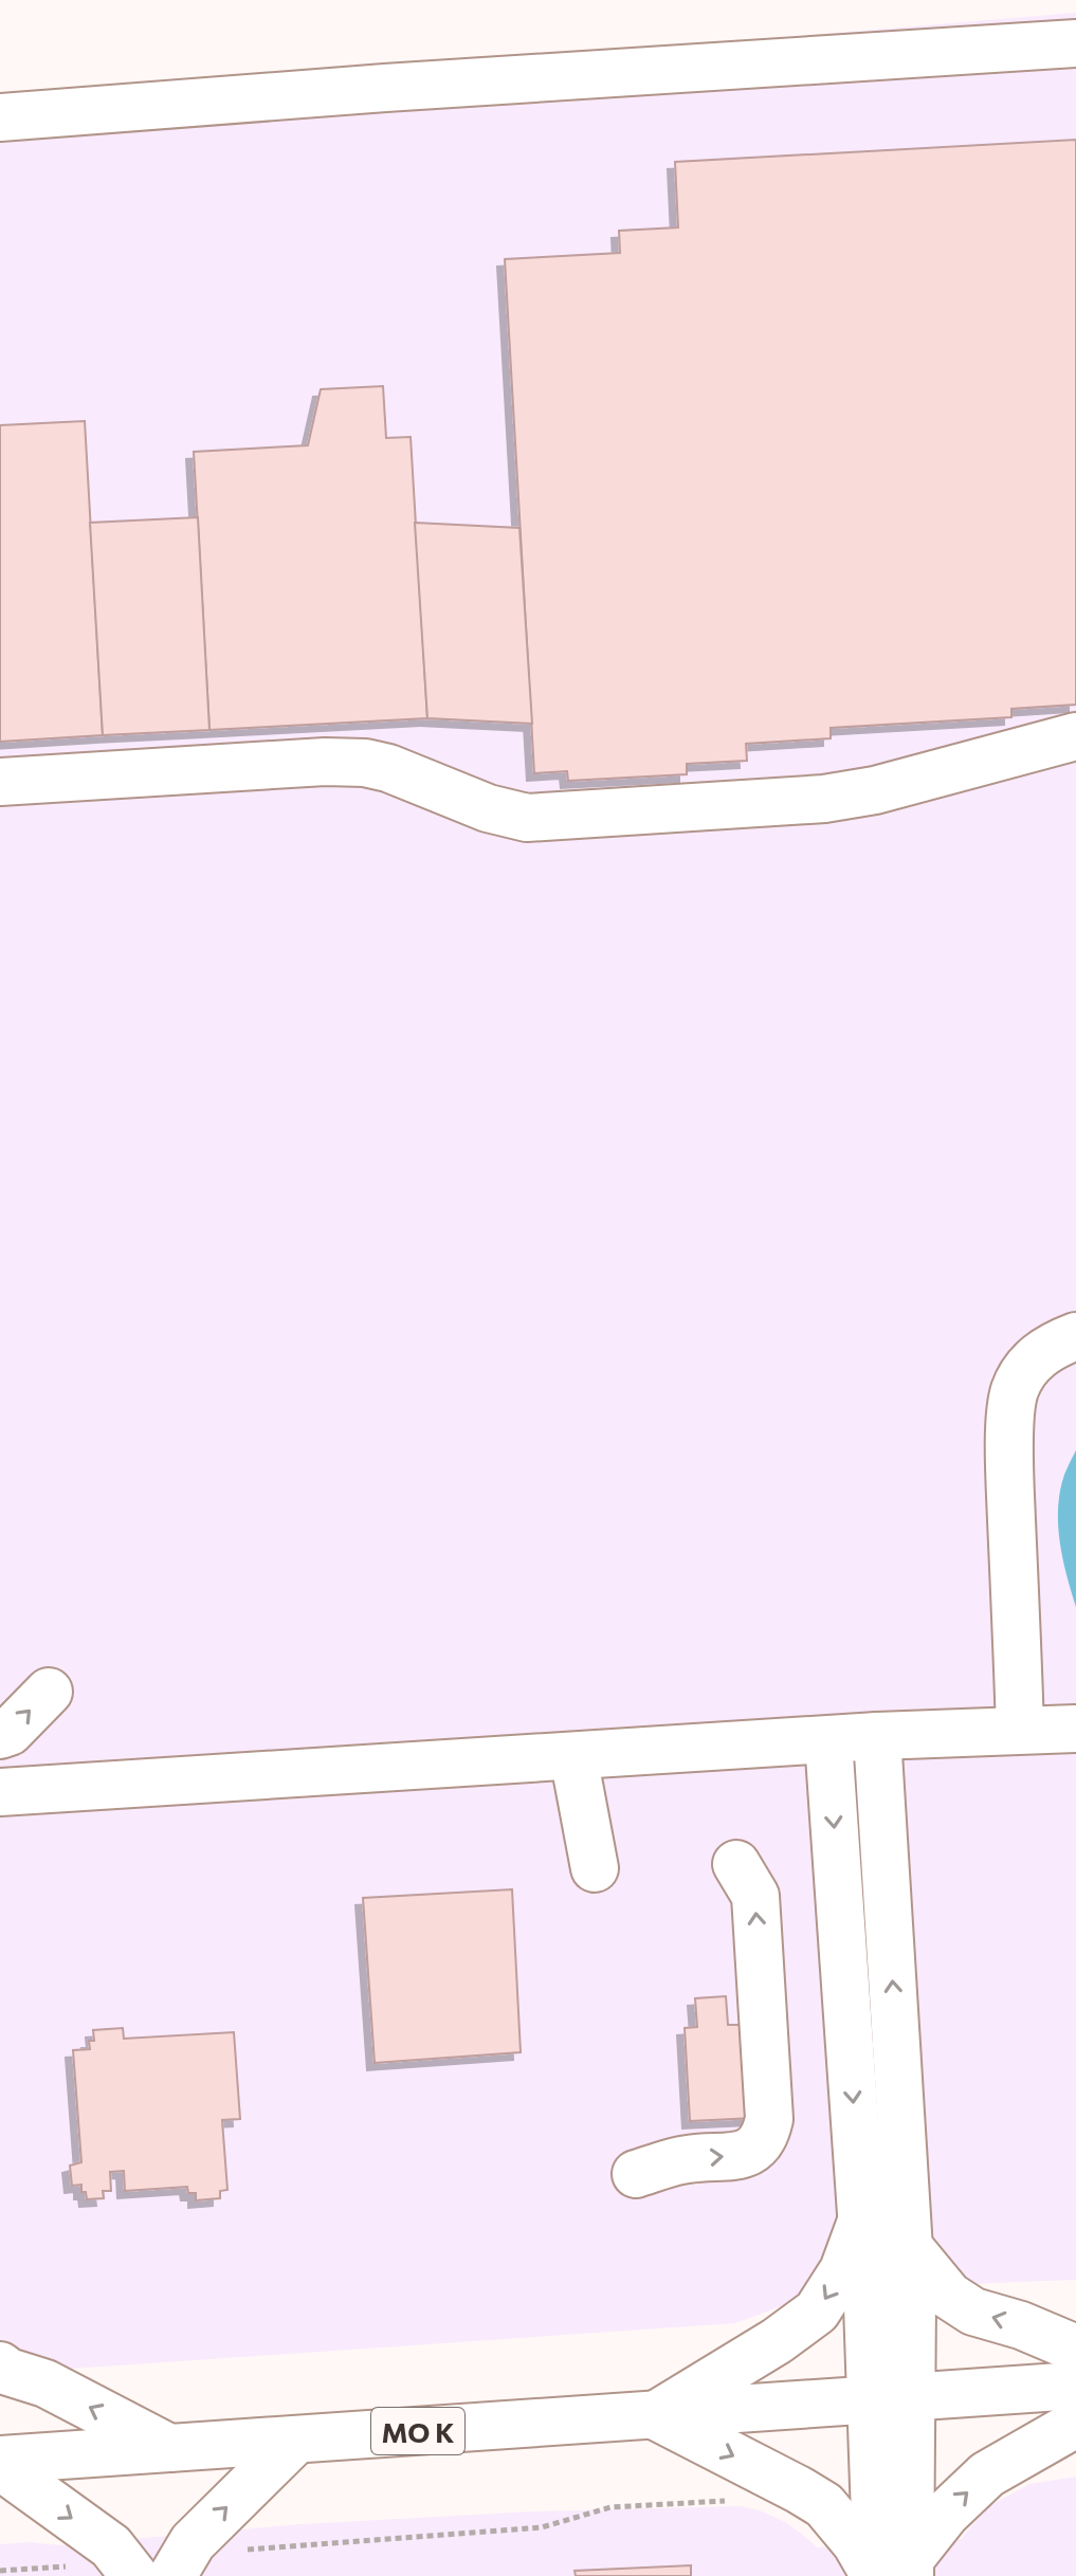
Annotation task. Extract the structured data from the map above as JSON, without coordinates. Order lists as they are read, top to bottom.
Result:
{
  "streets": {
    "street": ["MO K"]
  }
}
